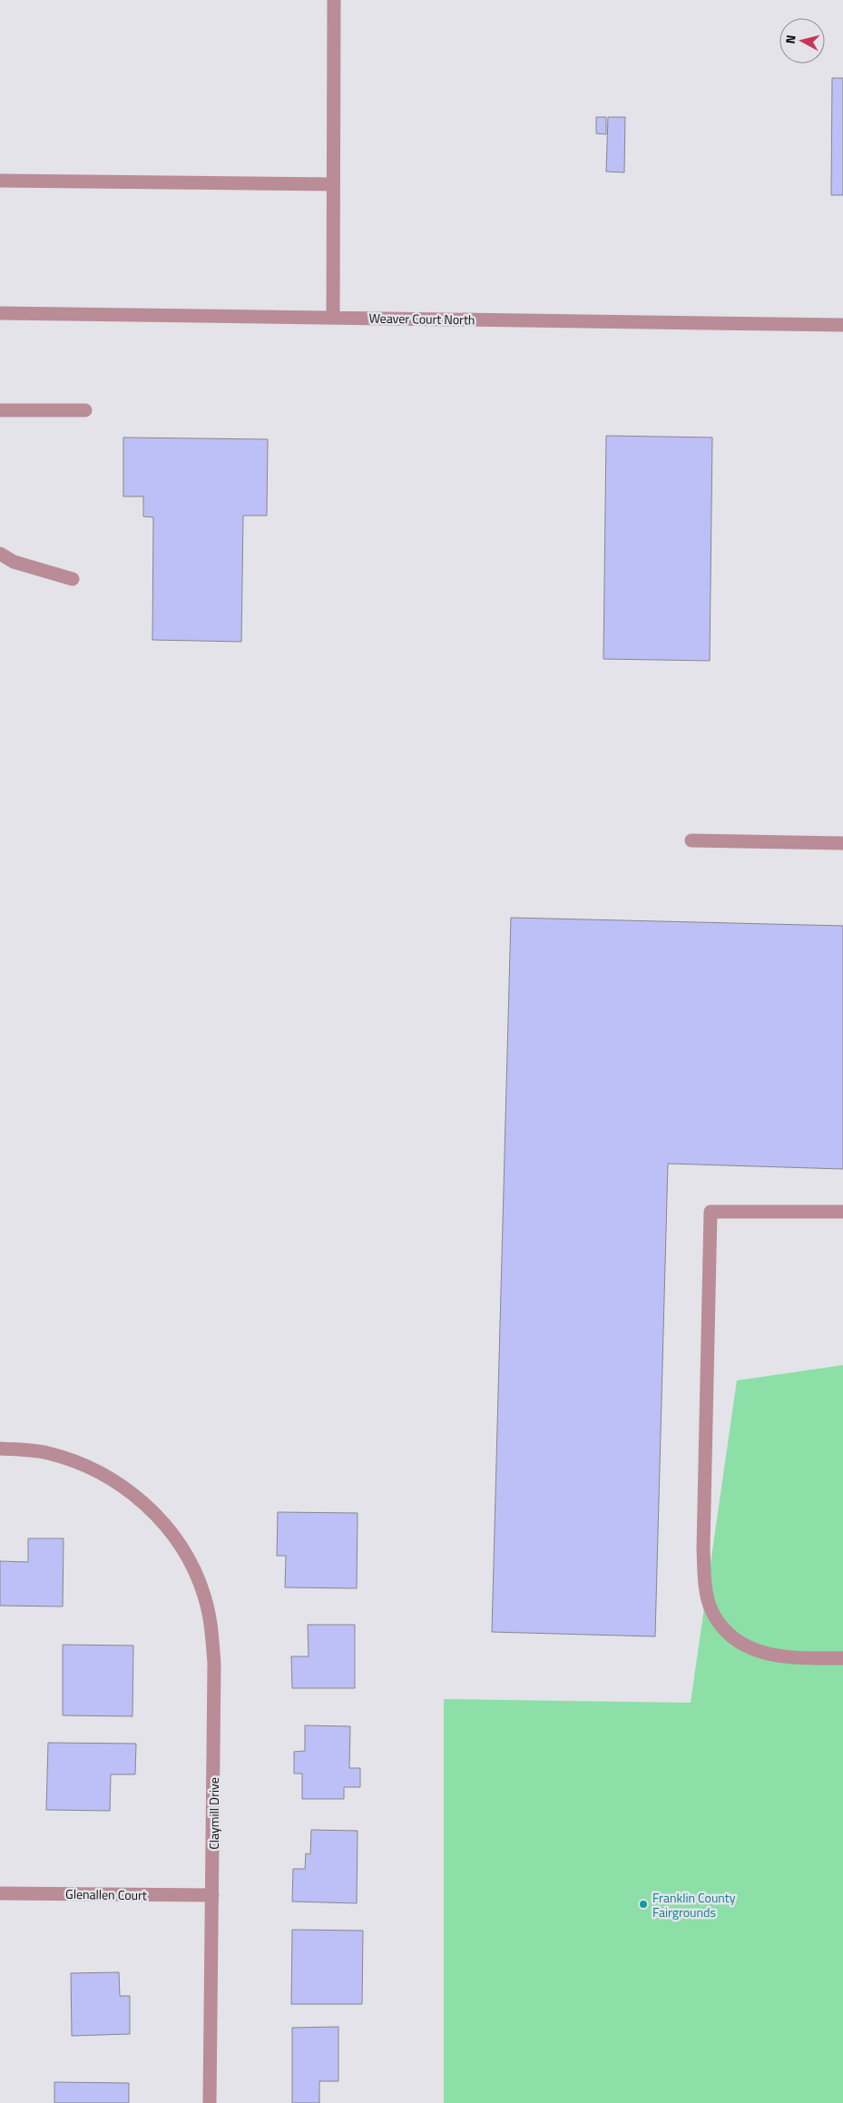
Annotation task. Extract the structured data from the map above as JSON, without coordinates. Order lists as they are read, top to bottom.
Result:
{
  "streets": {
    "street": ["Weaver Court North", "Claymill Drive", "Glenallen Court"]
  },
  "crossings": [
    ["Claymill Drive", "Glenallen Court"]
  ],
  "places": ["Franklin County Fairgrounds"],
  "north": "left"
}
